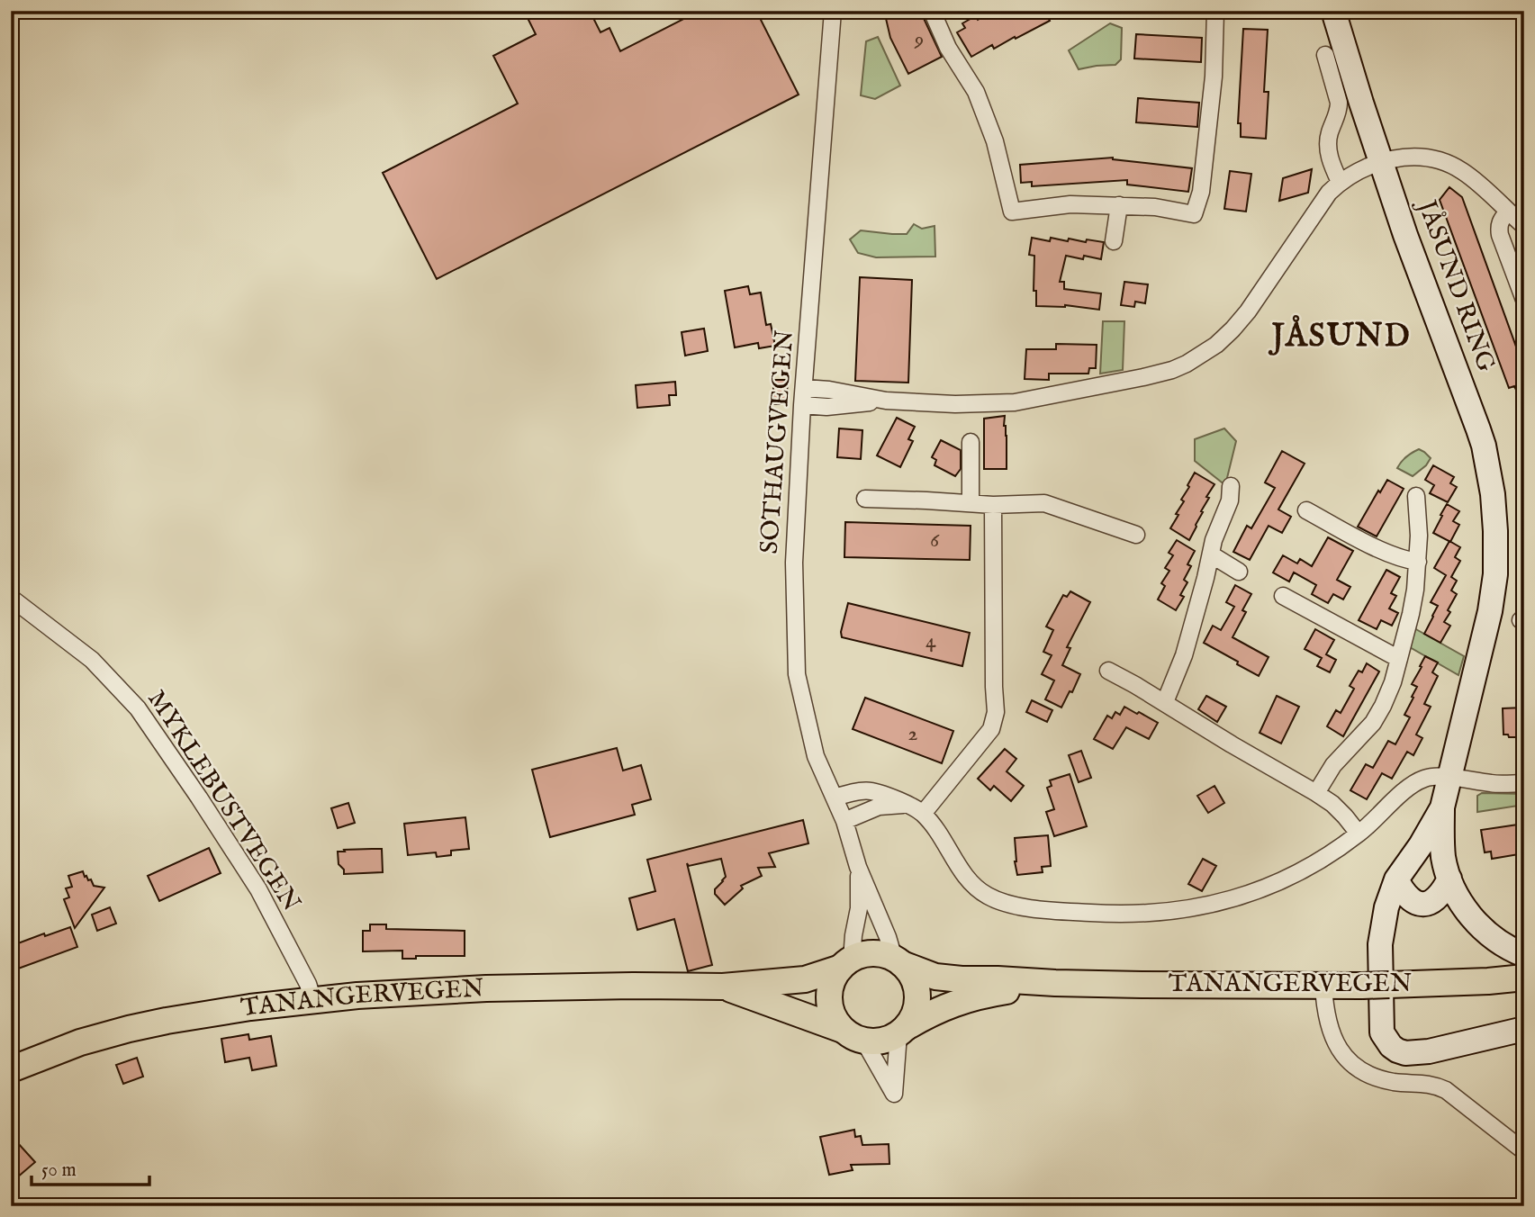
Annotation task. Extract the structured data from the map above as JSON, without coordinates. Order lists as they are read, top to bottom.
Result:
{
  "streets": {
    "main road": ["JÅSUND RING", "TANANGERVEGEN"],
    "street": ["SOTHAUGVEGEN", "MYKLEBUSTVEGEN"]
  },
  "crossings": [
    ["SOTHAUGVEGEN", "TANANGERVEGEN"],
    ["MYKLEBUSTVEGEN", "TANANGERVEGEN"]
  ],
  "districts": ["JÅSUND"],
  "house_numbers": [
    "9",
    "6",
    "4",
    "2"
  ],
  "scale_bar": "50 m"
}
